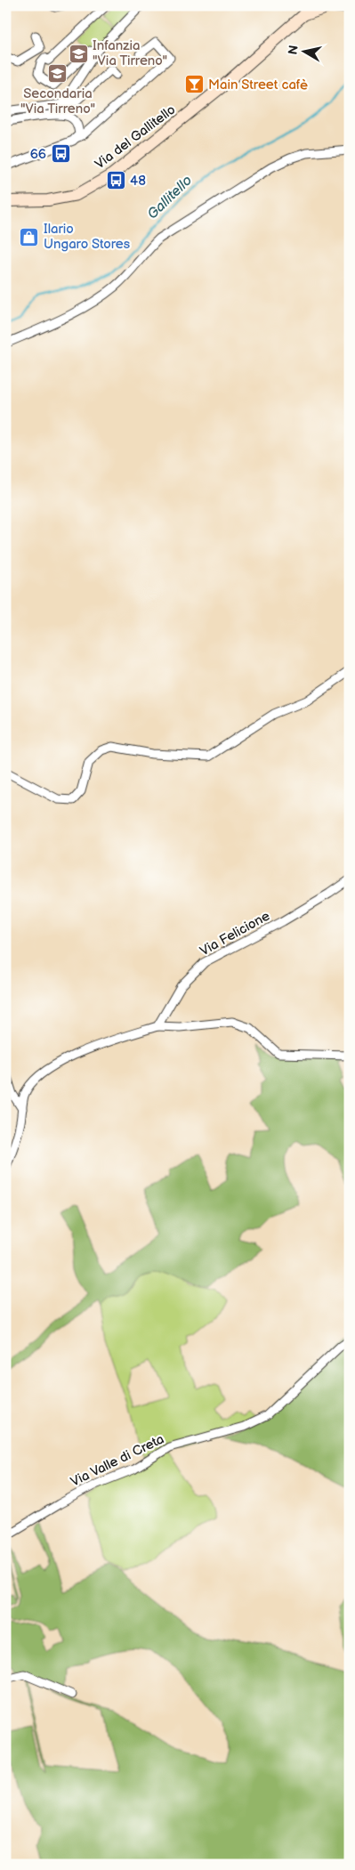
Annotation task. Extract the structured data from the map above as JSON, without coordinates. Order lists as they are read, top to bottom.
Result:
{
  "streets": {
    "street": ["Via del Gallitello", "Via Felicione", "Via Valle di Creta"]
  },
  "water": ["Gallitello"],
  "places": {
    "school or university": ["Infanzia \"Via Tirreno\"", "Secondaria \"Via Tirreno\""],
    "bar": ["Main Street cafè"],
    "bus stop": ["66", "48"],
    "shop": ["Ilario Ungaro Stores"]
  },
  "north": "left"
}
